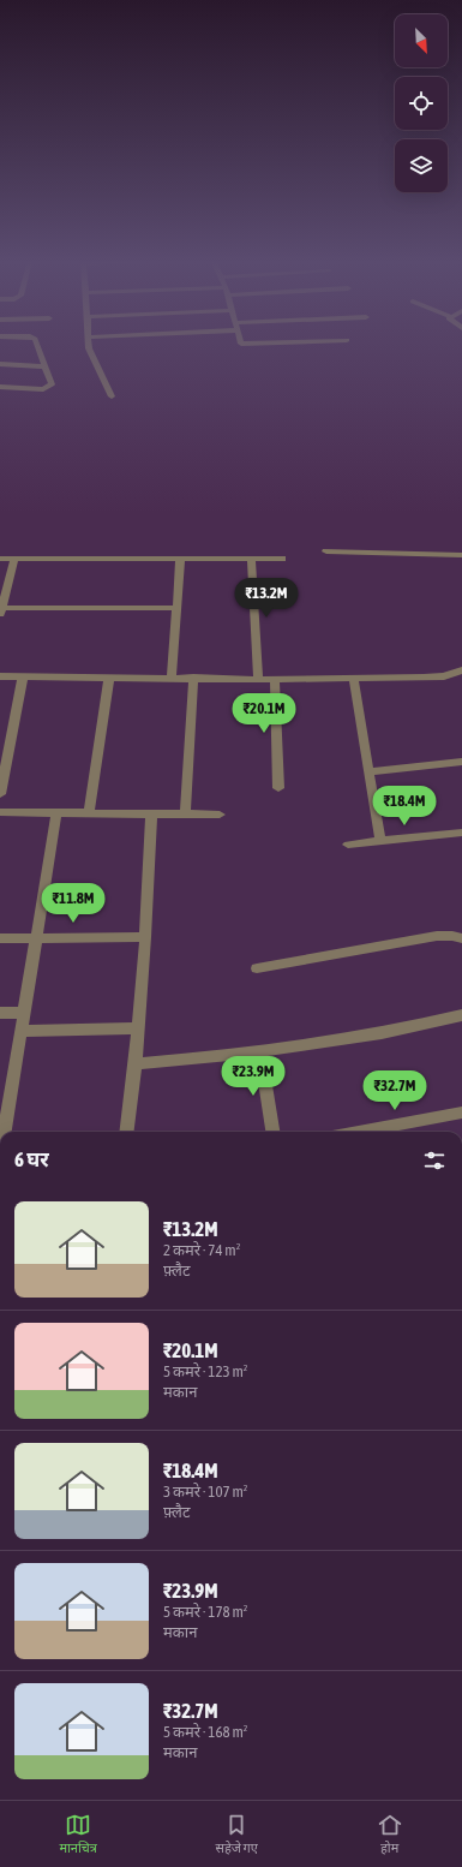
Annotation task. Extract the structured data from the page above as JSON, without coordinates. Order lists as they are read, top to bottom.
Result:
{
  "north": "bottom right",
  "page": {
    "price": [
      "₹13.2M",
      "₹20.1M",
      "₹18.4M",
      "₹11.8M",
      "₹23.9M",
      "₹32.7M"
    ],
    "heading": "6 घर",
    "list": [
      {
        "name": "₹13.2M",
        "note": "2 कमरे · 74 m² · फ़्लैट"
      },
      {
        "name": "₹20.1M",
        "note": "5 कमरे · 123 m² · मकान"
      },
      {
        "name": "₹18.4M",
        "note": "3 कमरे · 107 m² · फ़्लैट"
      },
      {
        "name": "₹23.9M",
        "note": "5 कमरे · 178 m² · मकान"
      },
      {
        "name": "₹32.7M",
        "note": "5 कमरे · 168 m² · मकान"
      }
    ],
    "tabs": ["मानचित्र", "सहेजे गए", "होम"]
  }
}
